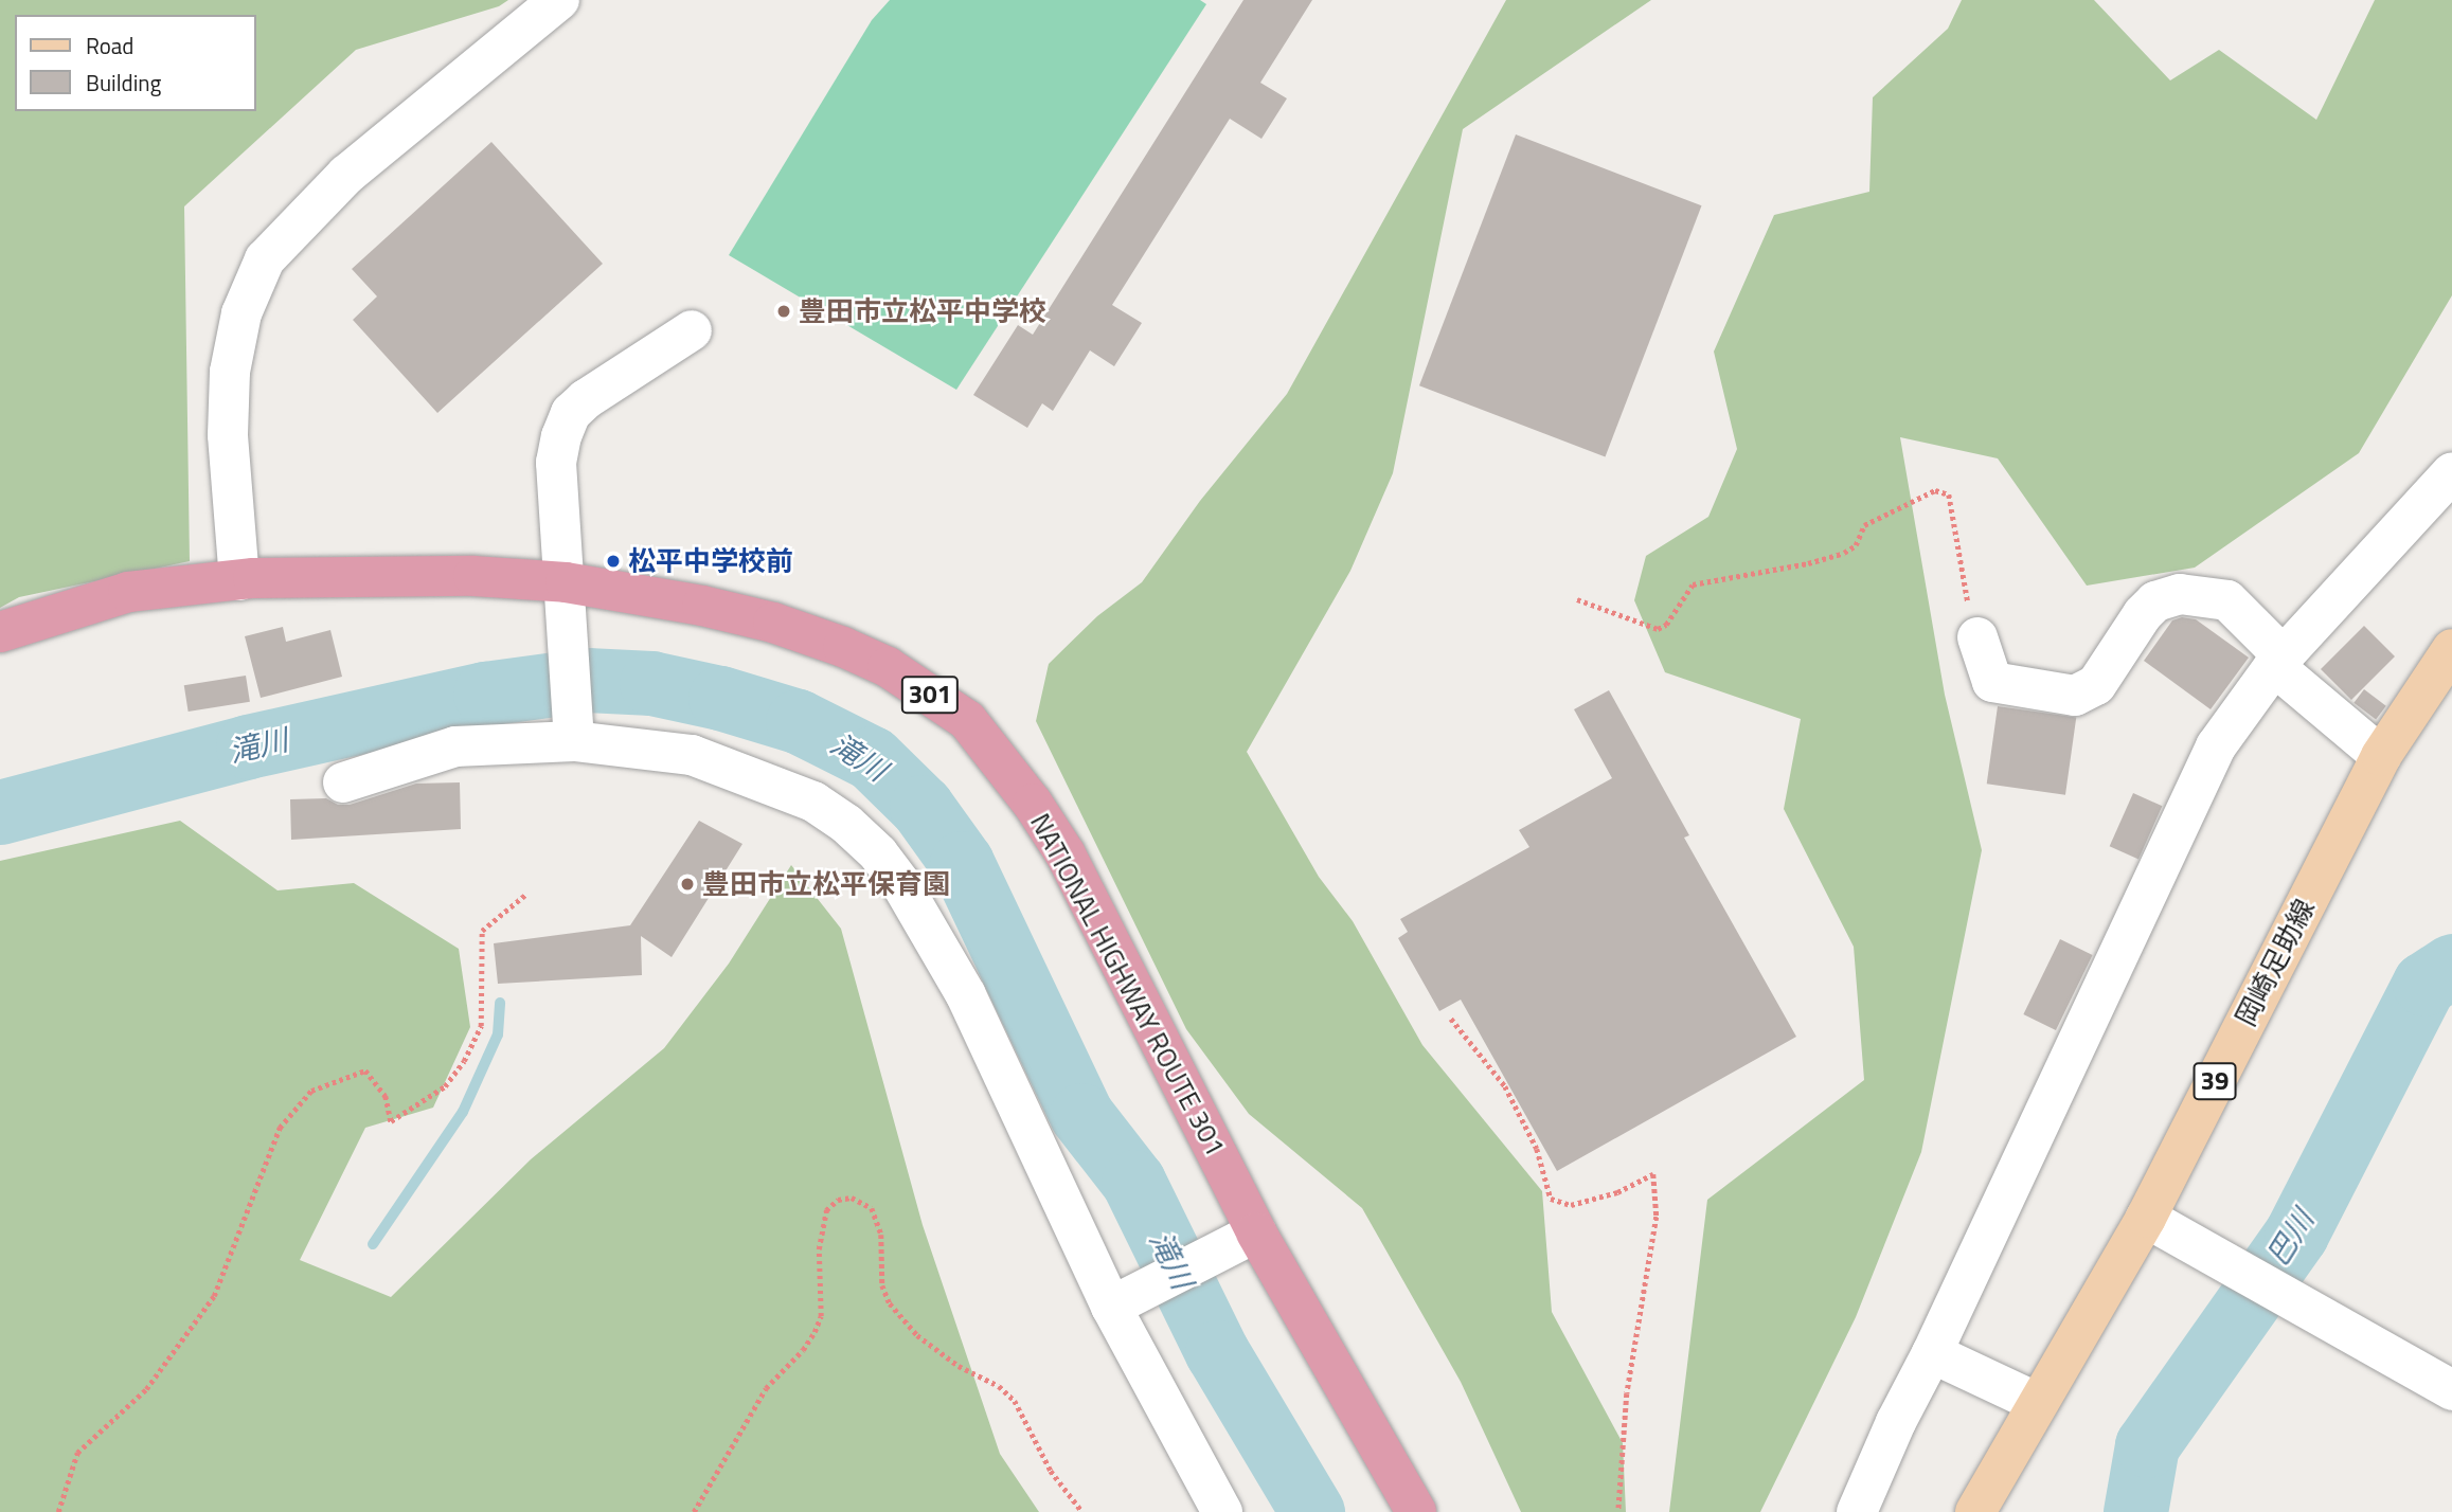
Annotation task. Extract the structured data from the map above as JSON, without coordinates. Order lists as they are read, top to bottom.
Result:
{
  "streets": {
    "highway": ["301", "NATIONAL HIGHWAY ROUTE 301"],
    "main road": ["岡崎足助線", "39"]
  },
  "water": ["滝川", "巴川"],
  "places": ["豊田市立松平中学校", "松平中学校前", "豊田市立松平保育園"],
  "legend": ["Road", "Building"]
}
